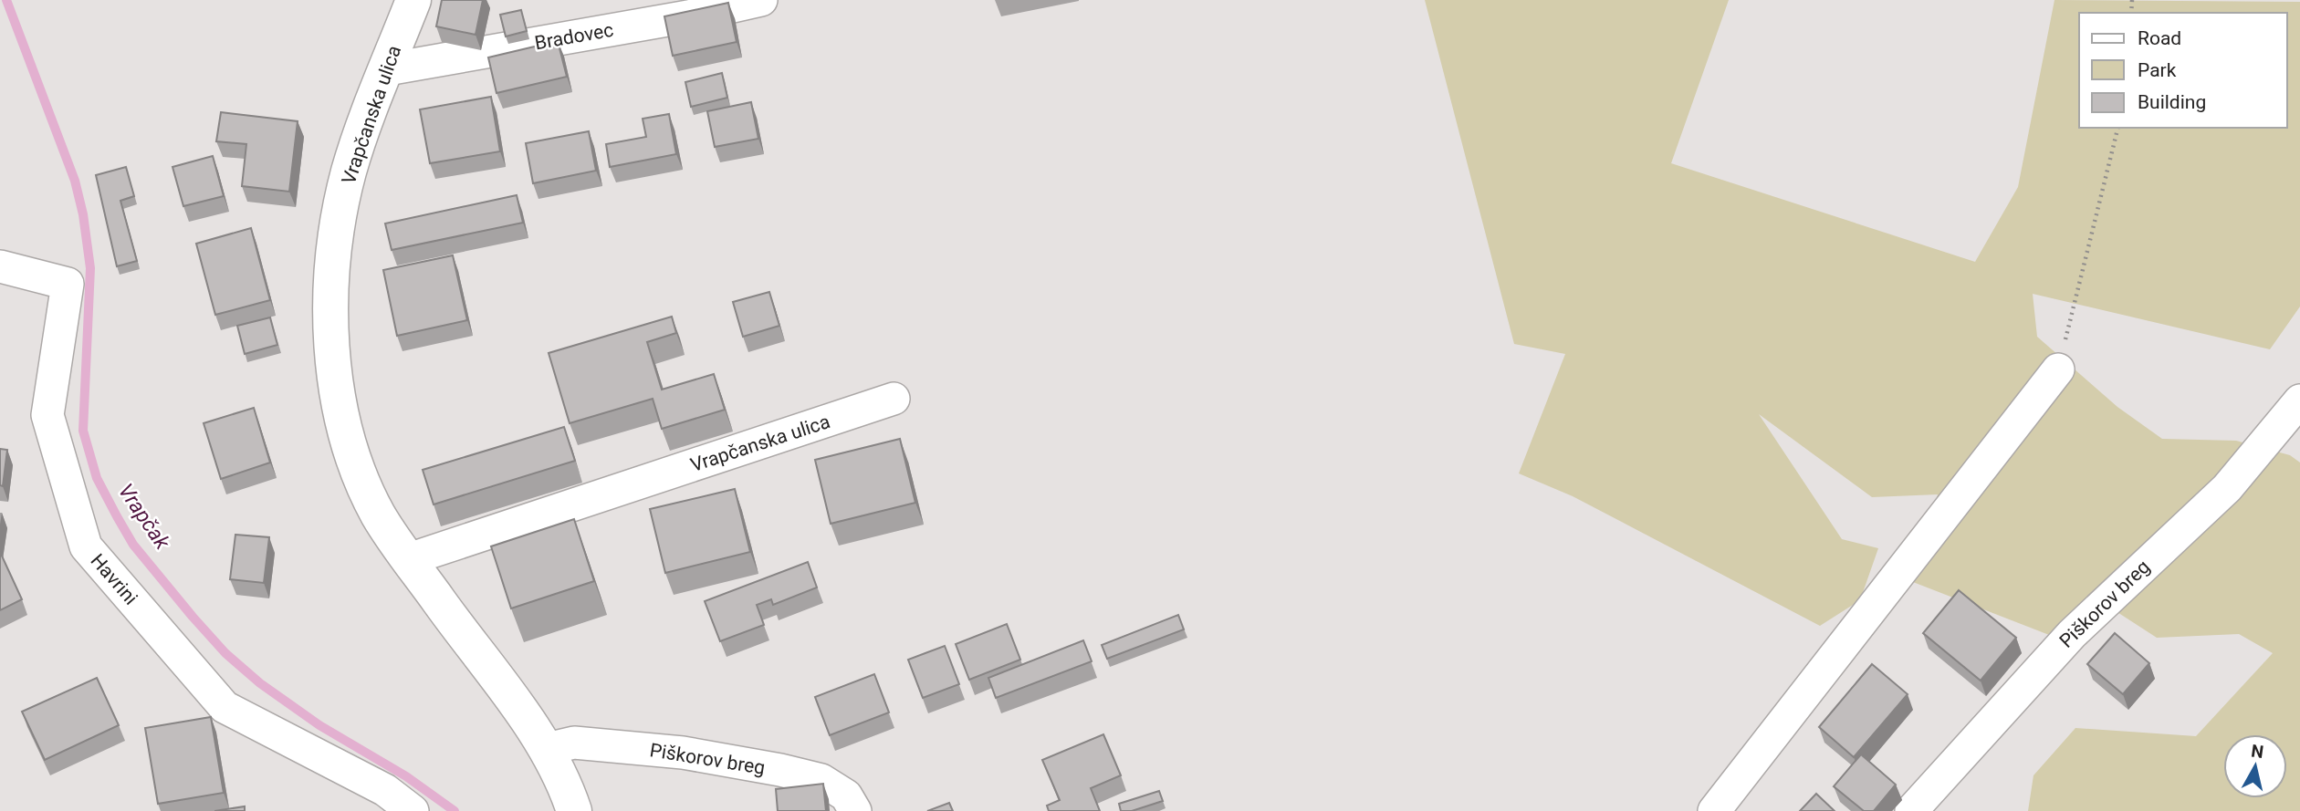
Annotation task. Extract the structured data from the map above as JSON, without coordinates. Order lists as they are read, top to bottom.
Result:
{
  "streets": {
    "main road": ["Vrapčanska ulica"],
    "street": ["Bradovec", "Havrini", "Piškorov breg"]
  },
  "crossings": [
    ["Bradovec", "Vrapčanska ulica"],
    ["Vrapčanska ulica", "Piškorov breg"]
  ],
  "water": ["Vrapčak"],
  "legend": ["Road", "Park", "Building"],
  "north": "top"
}
